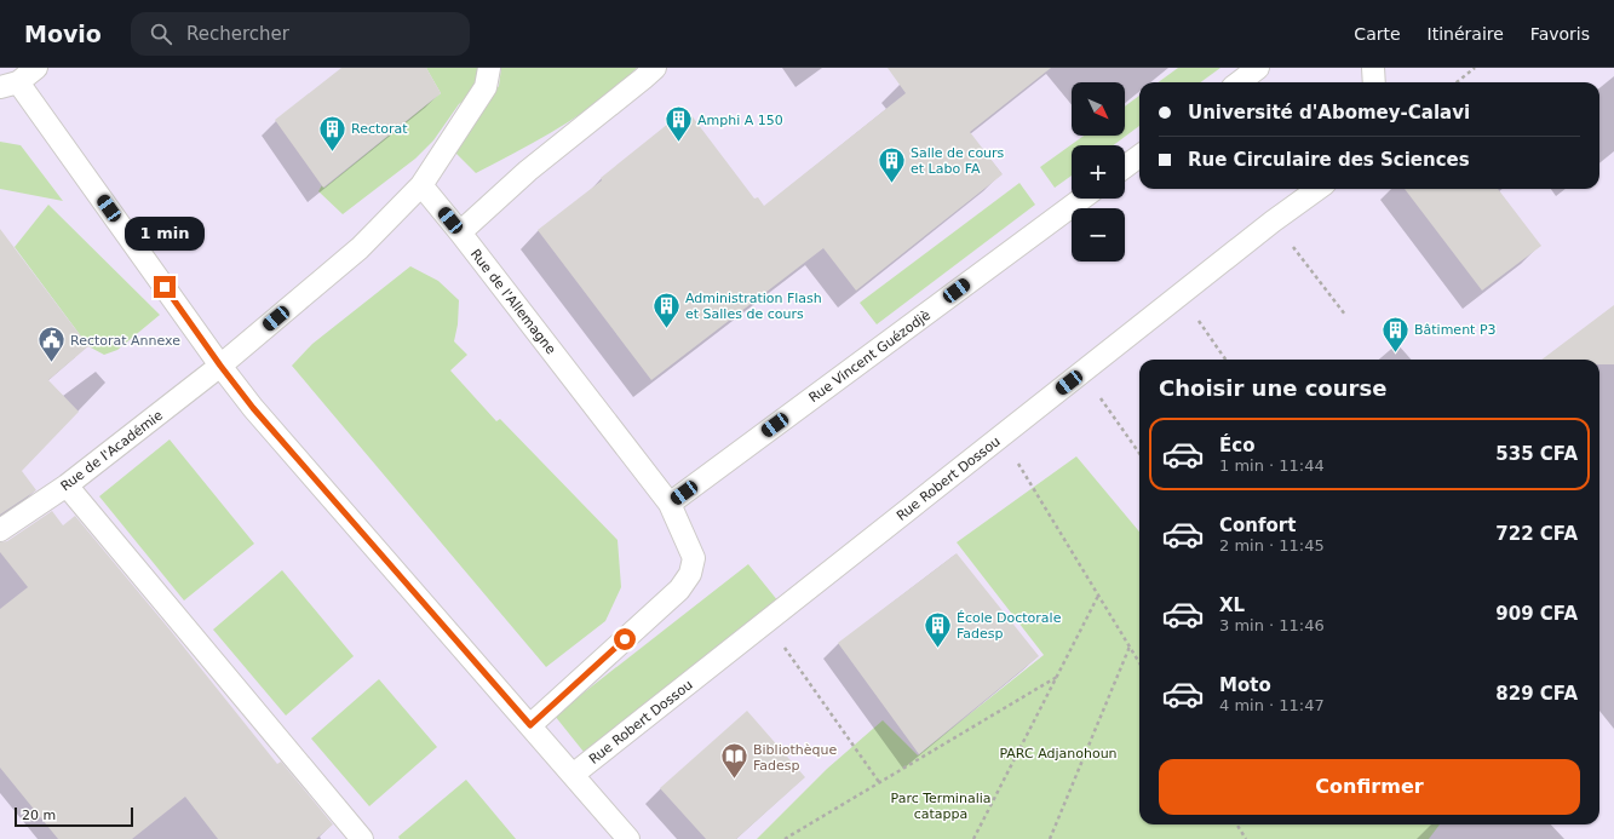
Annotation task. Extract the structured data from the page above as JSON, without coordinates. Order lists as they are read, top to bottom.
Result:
{
  "streets": {
    "lane": [
      "Rue de l'Allemagne",
      "Rue Vincent Guézodjè",
      "Rue de l'Académie",
      "Rue Robert Dossou"
    ]
  },
  "crossings": [
    ["Rue de l'Allemagne", "Rue Vincent Guézodjè"],
    ["Rue de l'Allemagne", "Rue de l'Académie"]
  ],
  "parks": ["PARC Adjanohoun", "Parc Terminalia catappa"],
  "places": {
    "building": [
      "Amphi A 150",
      "Rectorat",
      "Salle de cours et Labo FA",
      "Administration Flash et Salles de cours",
      "Bâtiment P3",
      "École Doctorale Fadesp"
    ],
    "public building": ["Rectorat Annexe"],
    "library": ["Bibliothèque Fadesp"]
  },
  "scale_bar": "20 m",
  "north": "bottom right",
  "page": {
    "header": "Movio",
    "search": "Rechercher",
    "nav": ["Carte", "Itinéraire", "Favoris"],
    "map_buttons": ["+", "−"],
    "banner": ["Université d'Abomey-Calavi", "Rue Circulaire des Sciences"],
    "bubble": "1 min",
    "heading": "Choisir une course",
    "list": [
      {
        "name": "Éco",
        "note": "1 min · 11:44",
        "value": "535 CFA"
      },
      {
        "name": "Confort",
        "note": "2 min · 11:45",
        "value": "722 CFA"
      },
      {
        "name": "XL",
        "note": "3 min · 11:46",
        "value": "909 CFA"
      },
      {
        "name": "Moto",
        "note": "4 min · 11:47",
        "value": "829 CFA"
      }
    ],
    "buttons": "Confirmer",
    "scale": "20 m"
  }
}
